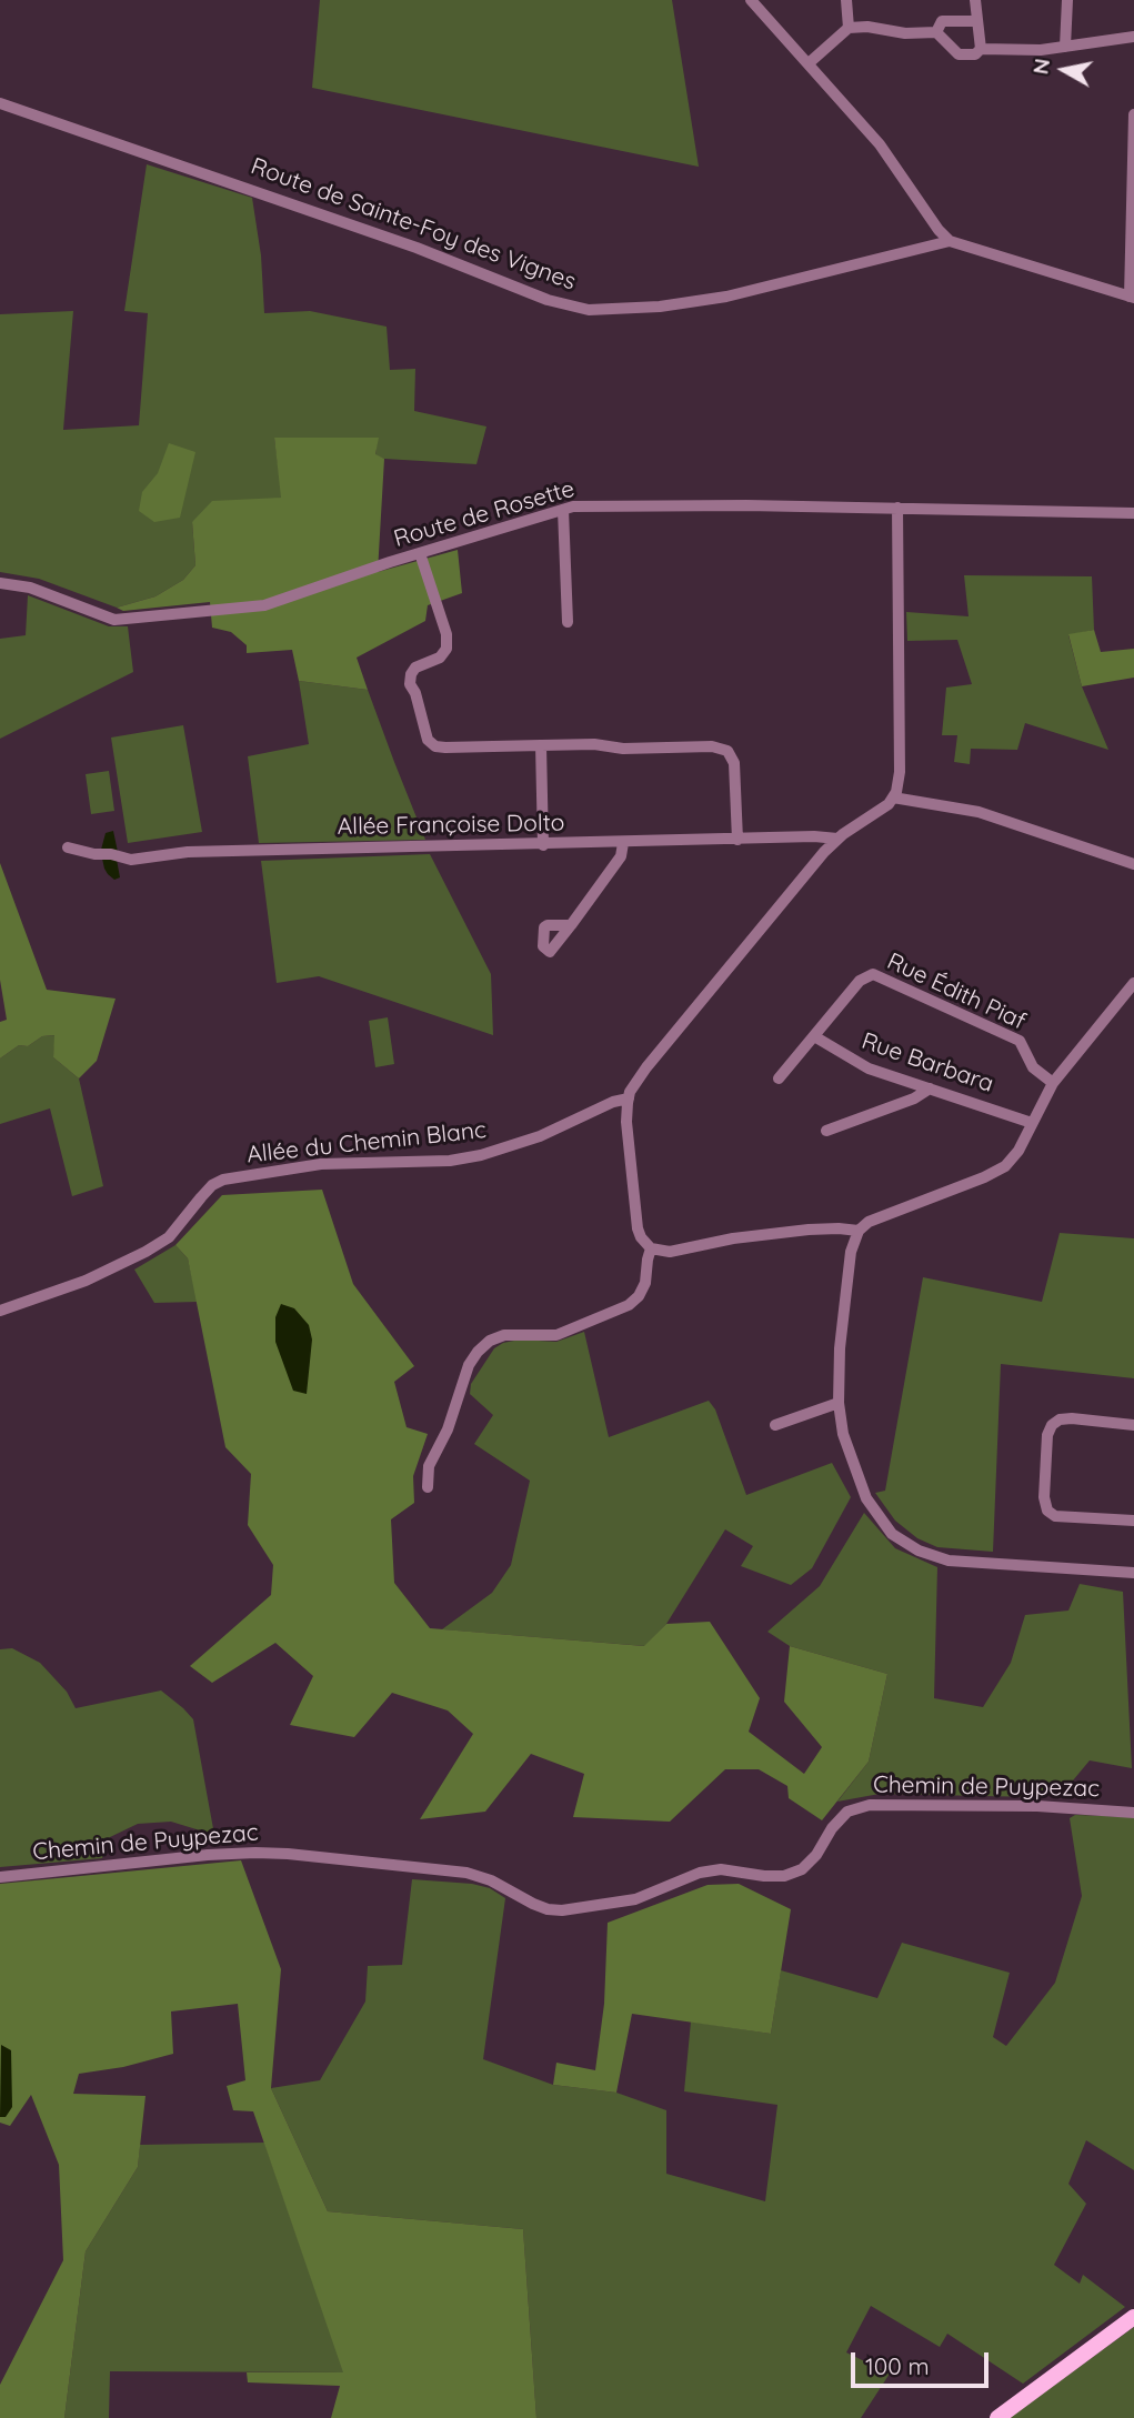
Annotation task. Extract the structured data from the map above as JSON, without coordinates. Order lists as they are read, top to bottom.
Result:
{
  "streets": {
    "street": [
      "Route de Sainte-Foy des Vignes",
      "Route de Rosette",
      "Allée Françoise Dolto",
      "Rue Édith Piaf",
      "Rue Barbara",
      "Allée du Chemin Blanc",
      "Chemin de Puypezac"
    ]
  },
  "crossings": [
    ["Rue Édith Piaf", "Rue Barbara"]
  ],
  "scale_bar": "100 m",
  "north": "left"
}
